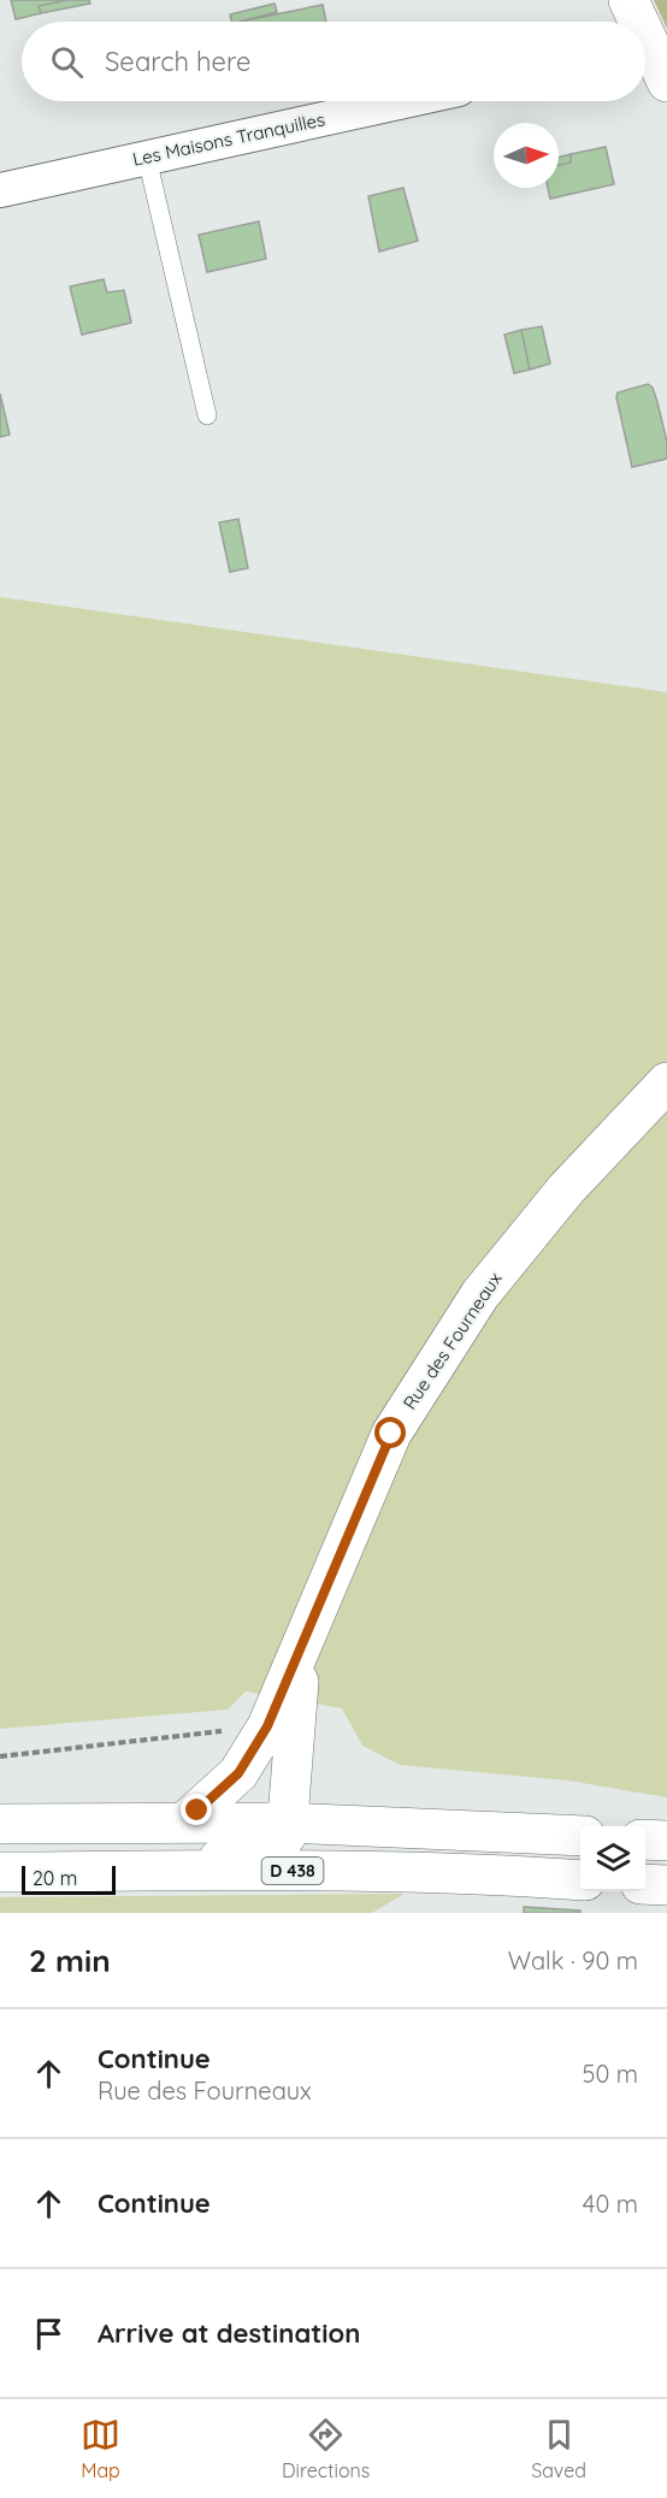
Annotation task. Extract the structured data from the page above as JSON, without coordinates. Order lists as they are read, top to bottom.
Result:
{
  "streets": {
    "street": ["Les Maisons Tranquilles", "Rue des Fourneaux", "D 438"]
  },
  "scale_bar": "20 m",
  "north": "right",
  "page": {
    "search": "Search here",
    "scale": "20 m",
    "heading": ["2 min", "Walk · 90 m"],
    "list": [
      ["Continue", "Rue des Fourneaux", "50 m"],
      ["Continue", "40 m"],
      "Arrive at destination"
    ],
    "nav": ["Map", "Directions", "Saved"]
  }
}
